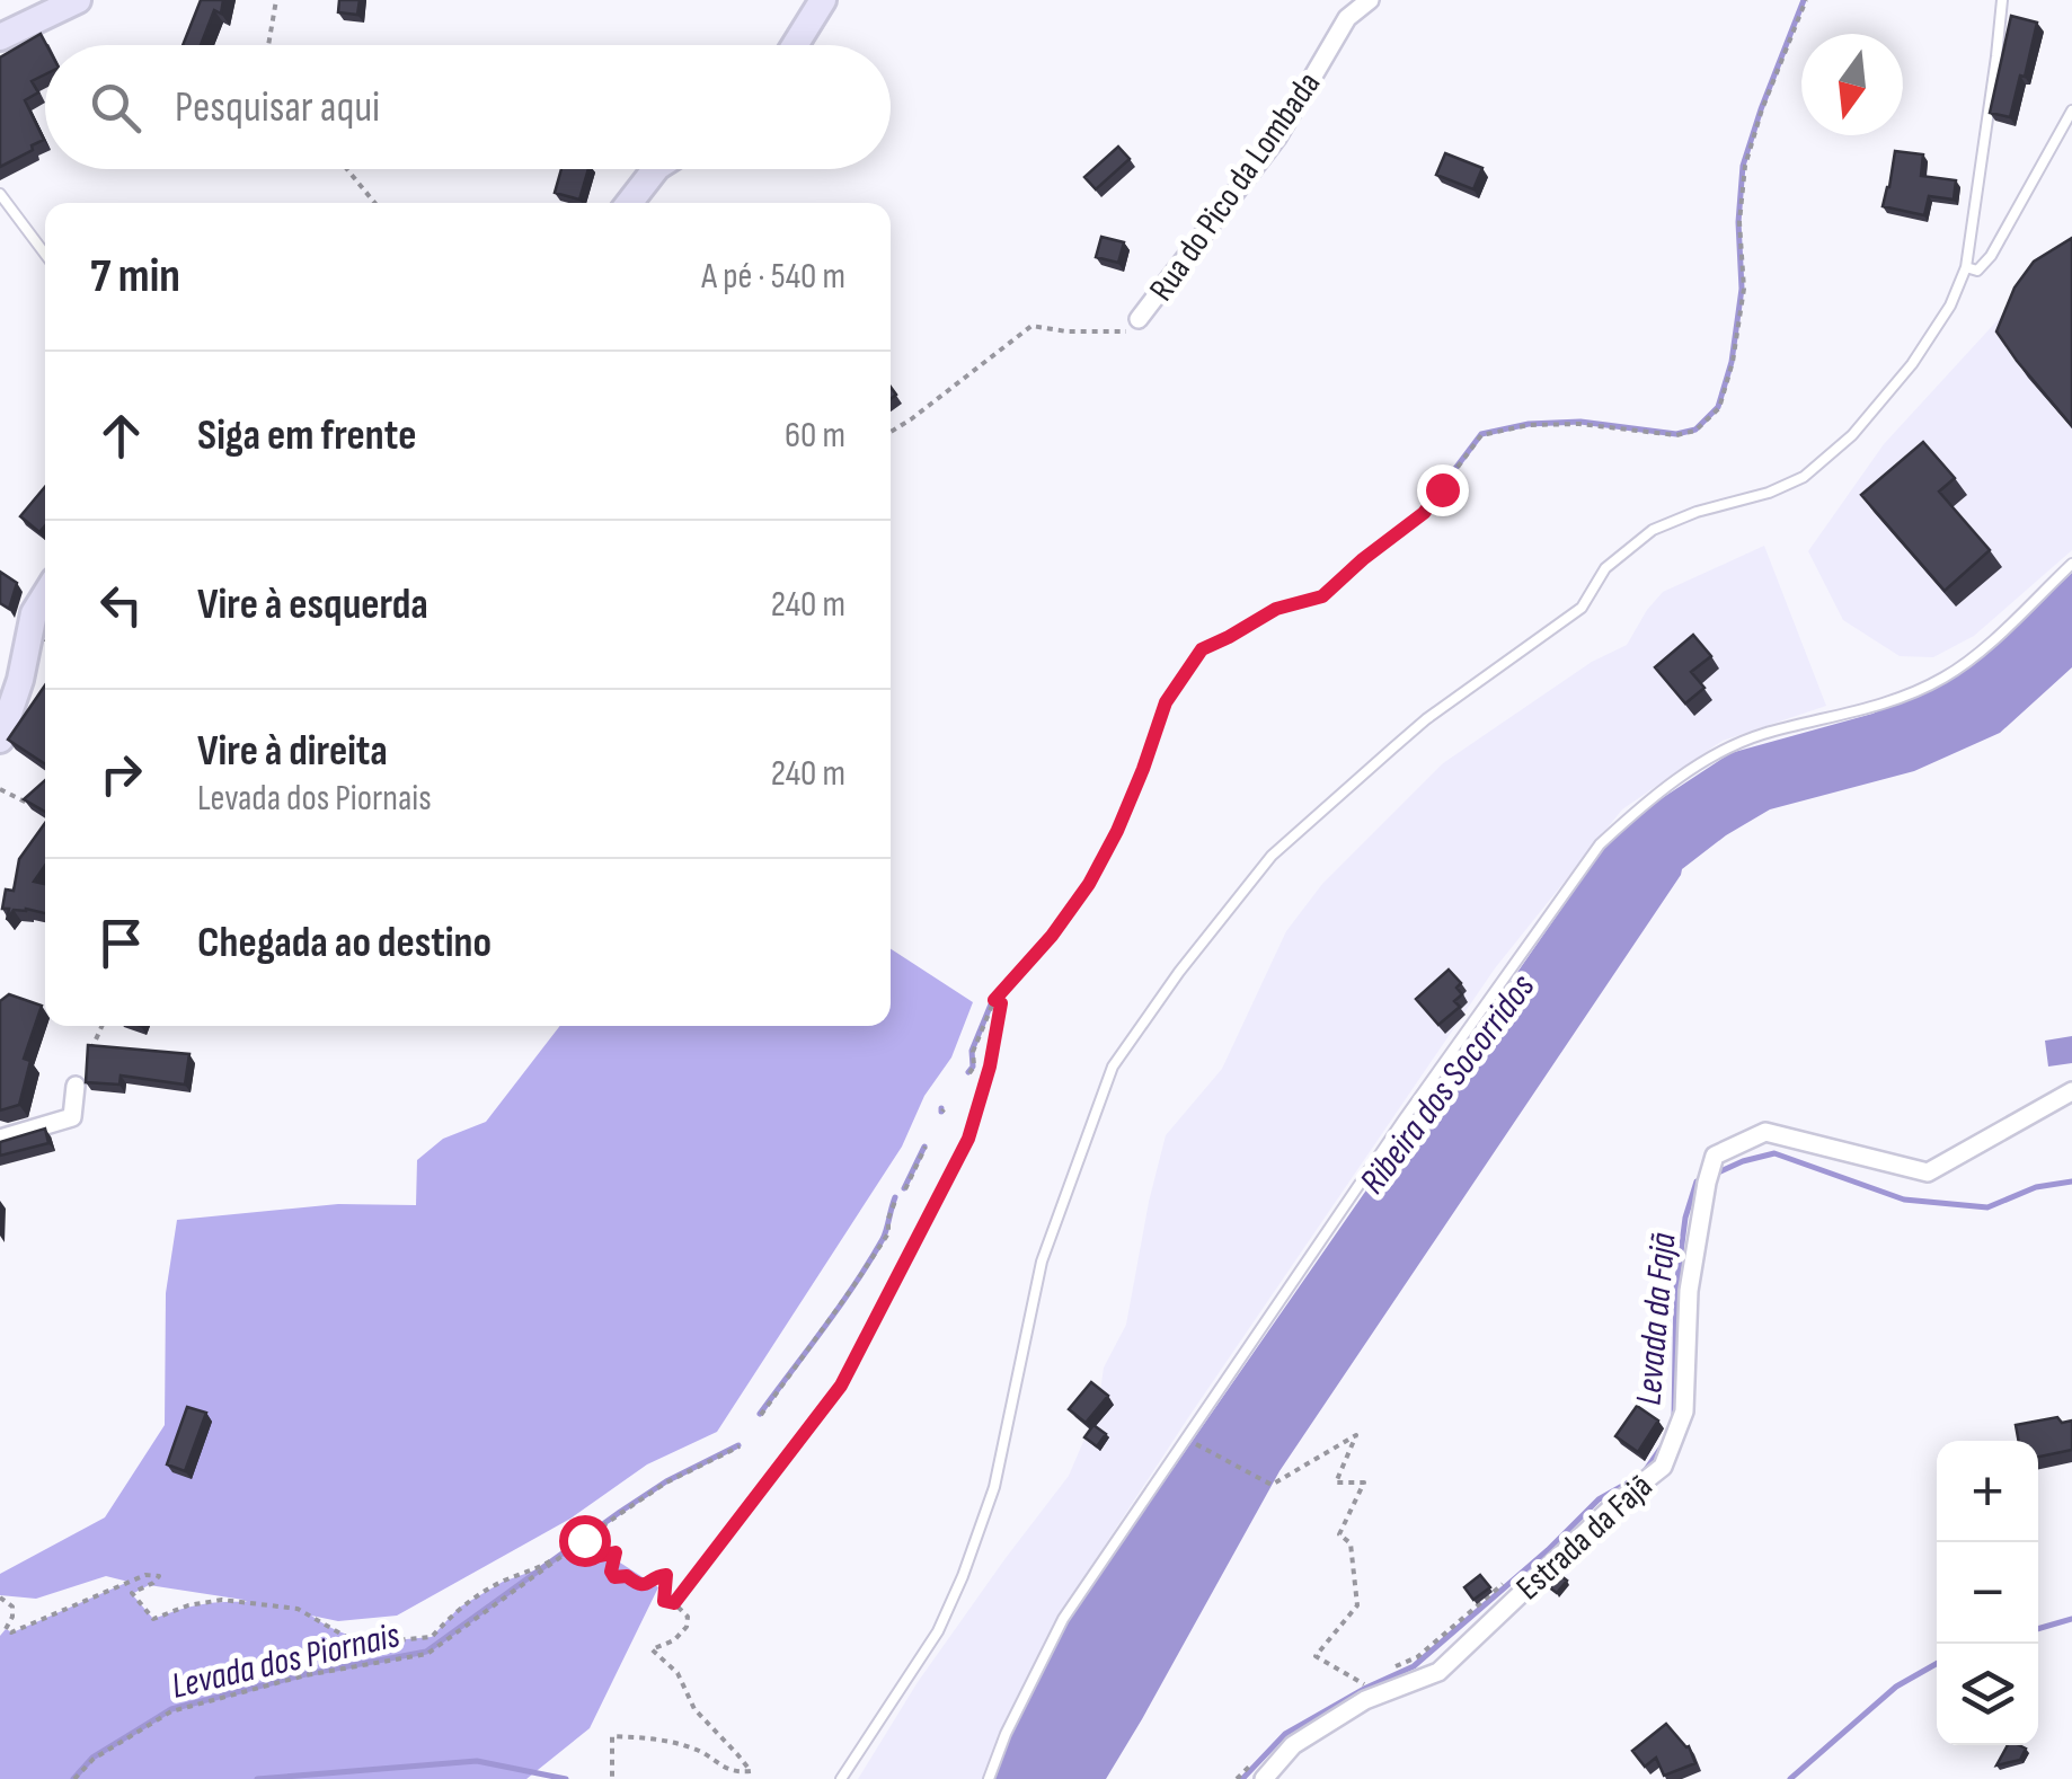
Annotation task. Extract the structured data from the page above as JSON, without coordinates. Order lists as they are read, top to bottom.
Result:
{
  "streets": {
    "street": ["Rua do Pico da Lombada", "Estrada da Fajã"]
  },
  "water": ["Ribeira dos Socorridos", "Levada da Fajã", "Levada dos Piornais"],
  "north": "bottom",
  "page": {
    "search": "Pesquisar aqui",
    "heading": ["7 min", "A pé · 540 m"],
    "list": [
      ["Siga em frente", "60 m"],
      ["Vire à esquerda", "240 m"],
      ["Vire à direita", "Levada dos Piornais", "240 m"],
      "Chegada ao destino"
    ],
    "map_buttons": ["+", "−"]
  }
}
